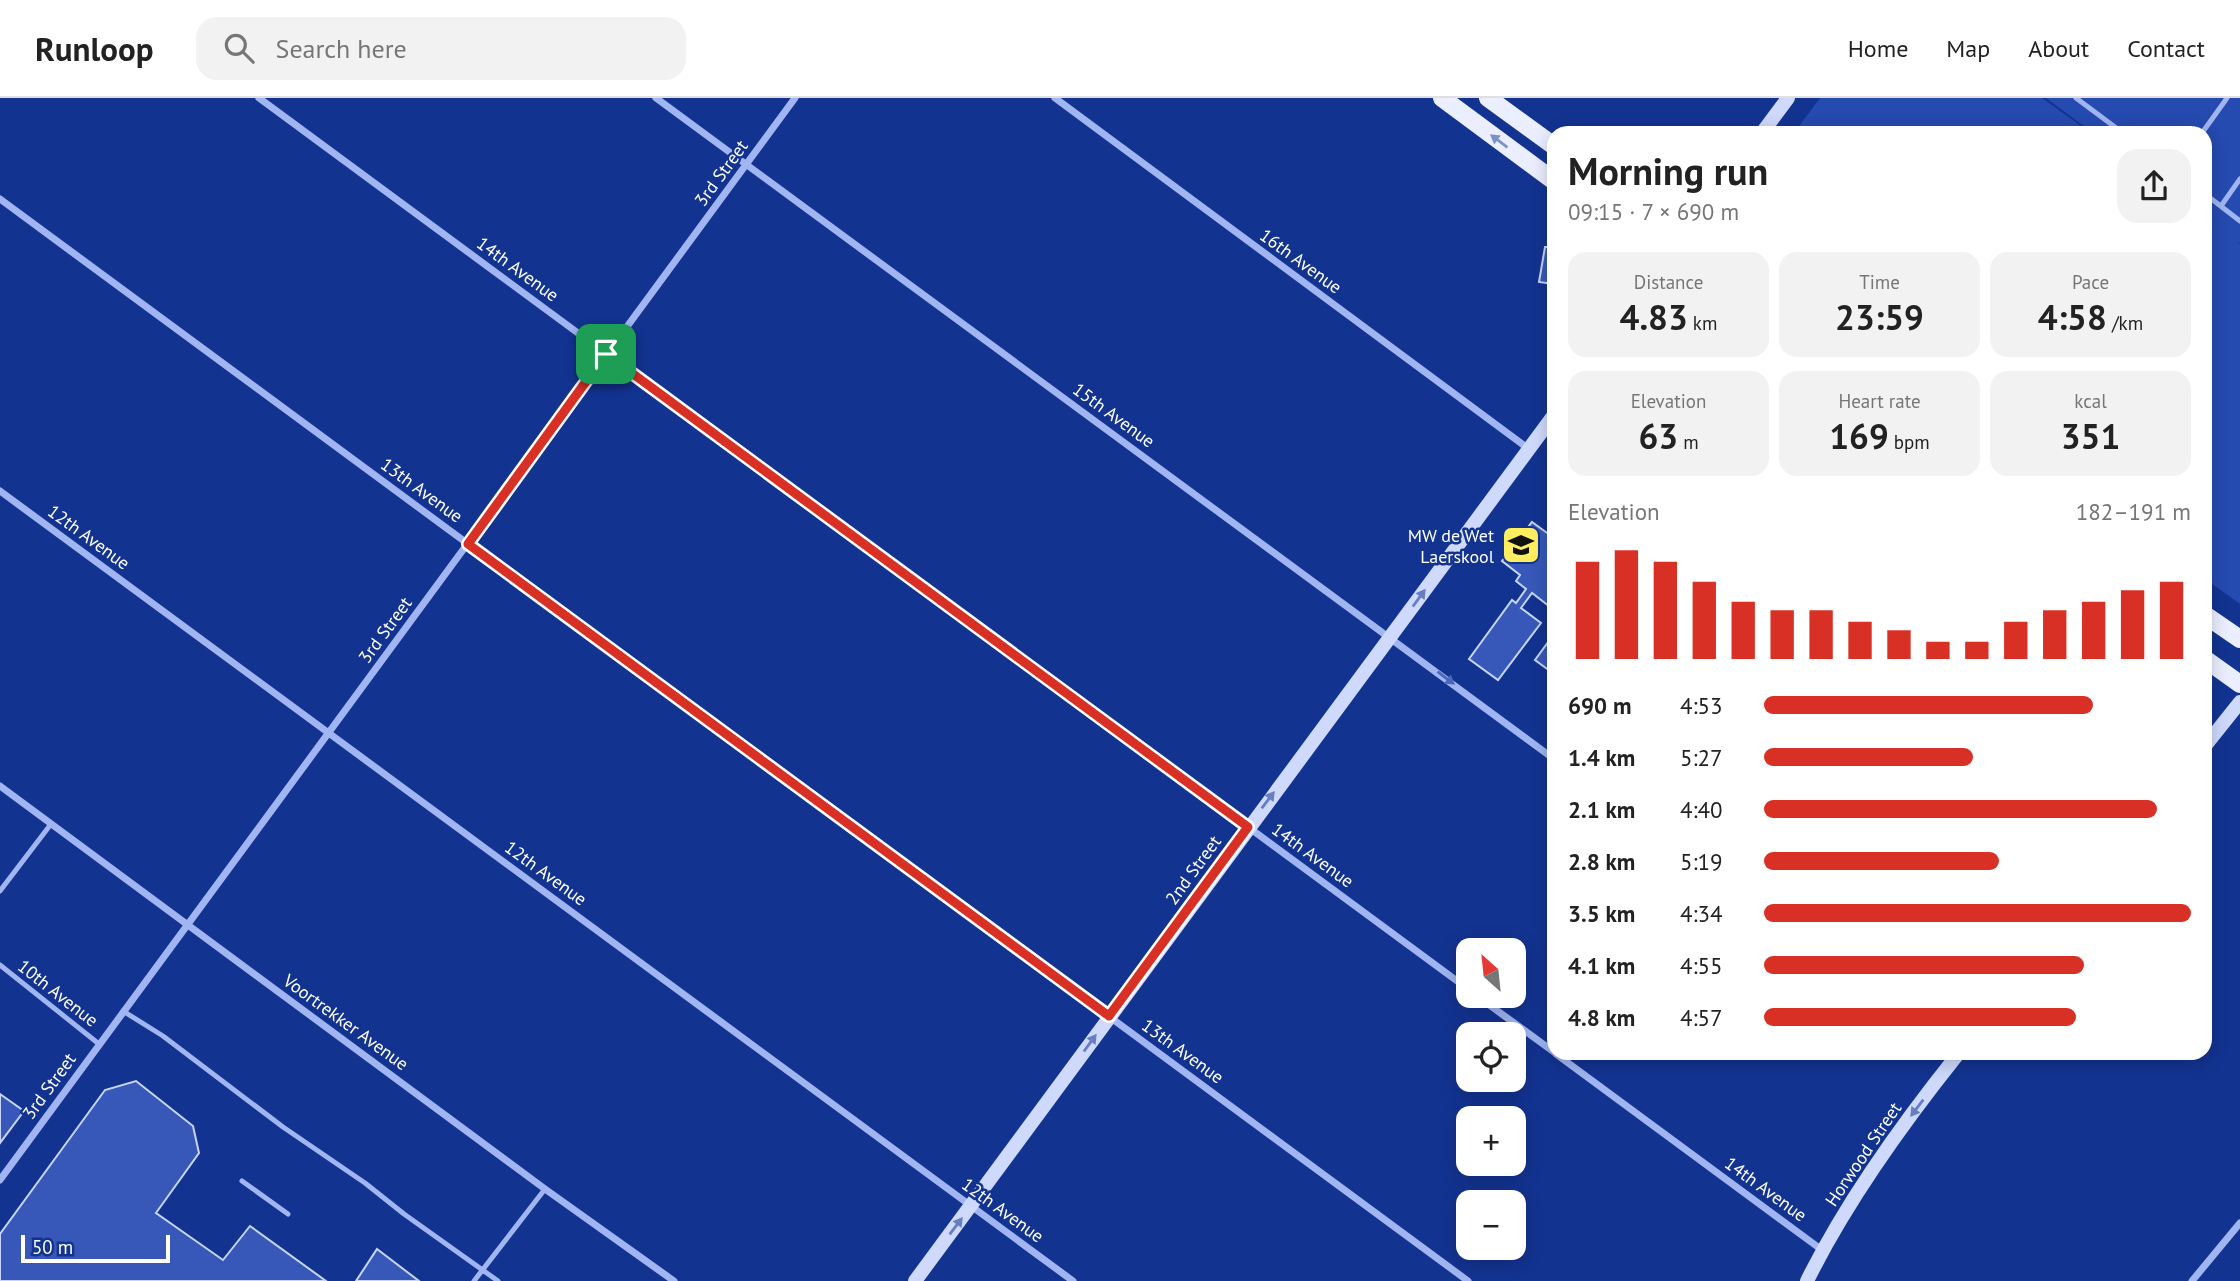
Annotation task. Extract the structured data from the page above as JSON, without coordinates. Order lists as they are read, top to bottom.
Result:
{
  "streets": {
    "main road": ["2nd Street", "Horwood Street"],
    "street": [
      "3rd Street",
      "16th Avenue",
      "14th Avenue",
      "15th Avenue",
      "13th Avenue",
      "12th Avenue",
      "Voortrekker Avenue"
    ],
    "lane": ["10th Avenue"]
  },
  "crossings": [
    ["3rd Street", "14th Avenue"],
    ["3rd Street", "15th Avenue"],
    ["3rd Street", "13th Avenue"],
    ["3rd Street", "12th Avenue"],
    ["3rd Street", "10th Avenue"],
    ["3rd Street", "Voortrekker Avenue"],
    ["16th Avenue", "2nd Street"],
    ["14th Avenue", "2nd Street"],
    ["14th Avenue", "Horwood Street"],
    ["15th Avenue", "2nd Street"],
    ["13th Avenue", "2nd Street"],
    ["12th Avenue", "2nd Street"]
  ],
  "one_way": ["2nd Street", "Horwood Street"],
  "places": {
    "school or university": ["MW de Wet Laerskool"]
  },
  "scale_bar": "50 m",
  "north": "top left",
  "page": {
    "header": "Runloop",
    "search": "Search here",
    "nav": [
      "Home",
      "Map",
      "About",
      "Contact"
    ],
    "heading": ["Morning run", "09:15 · 7 × 690 m"],
    "stats": [
      ["Distance", "4.83 km"],
      ["Time", "23:59"],
      ["Pace", "4:58 /km"],
      ["Elevation", "63 m"],
      ["Heart rate", "169 bpm"],
      ["kcal", "351"]
    ],
    "chart": ["Elevation", "182–191 m"],
    "list": [
      {
        "name": "690 m",
        "note": "4:53"
      },
      {
        "name": "1.4 km",
        "note": "5:27"
      },
      {
        "name": "2.1 km",
        "note": "4:40"
      },
      {
        "name": "2.8 km",
        "note": "5:19"
      },
      {
        "name": "3.5 km",
        "note": "4:34"
      },
      {
        "name": "4.1 km",
        "note": "4:55"
      },
      {
        "name": "4.8 km",
        "note": "4:57"
      }
    ],
    "map_buttons": ["+", "−"],
    "scale": "50 m"
  }
}
